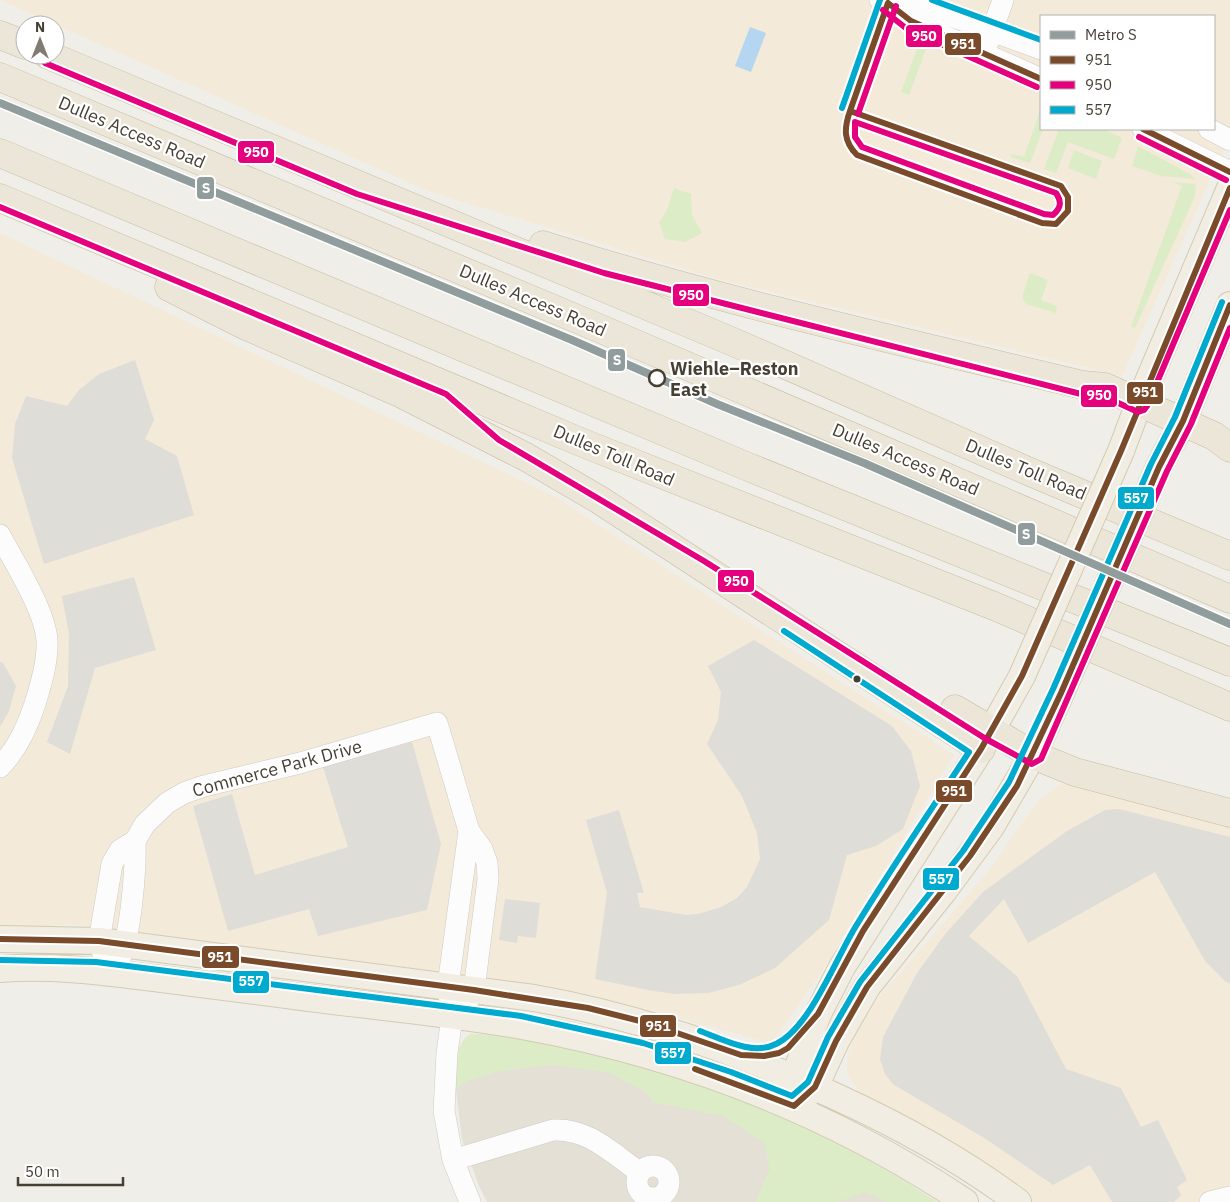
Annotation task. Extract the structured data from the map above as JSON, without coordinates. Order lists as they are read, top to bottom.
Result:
{
  "streets": {
    "highway": ["Dulles Access Road", "Dulles Toll Road"],
    "street": ["Commerce Park Drive"]
  },
  "places": ["Wiehle–Reston East"],
  "lines": [
    "transit line 557",
    "transit line 951",
    "transit line 950",
    "metro line S"
  ],
  "legend": [
    "Metro S",
    "951",
    "950",
    "557"
  ],
  "scale_bar": "50 m",
  "north": "top"
}
